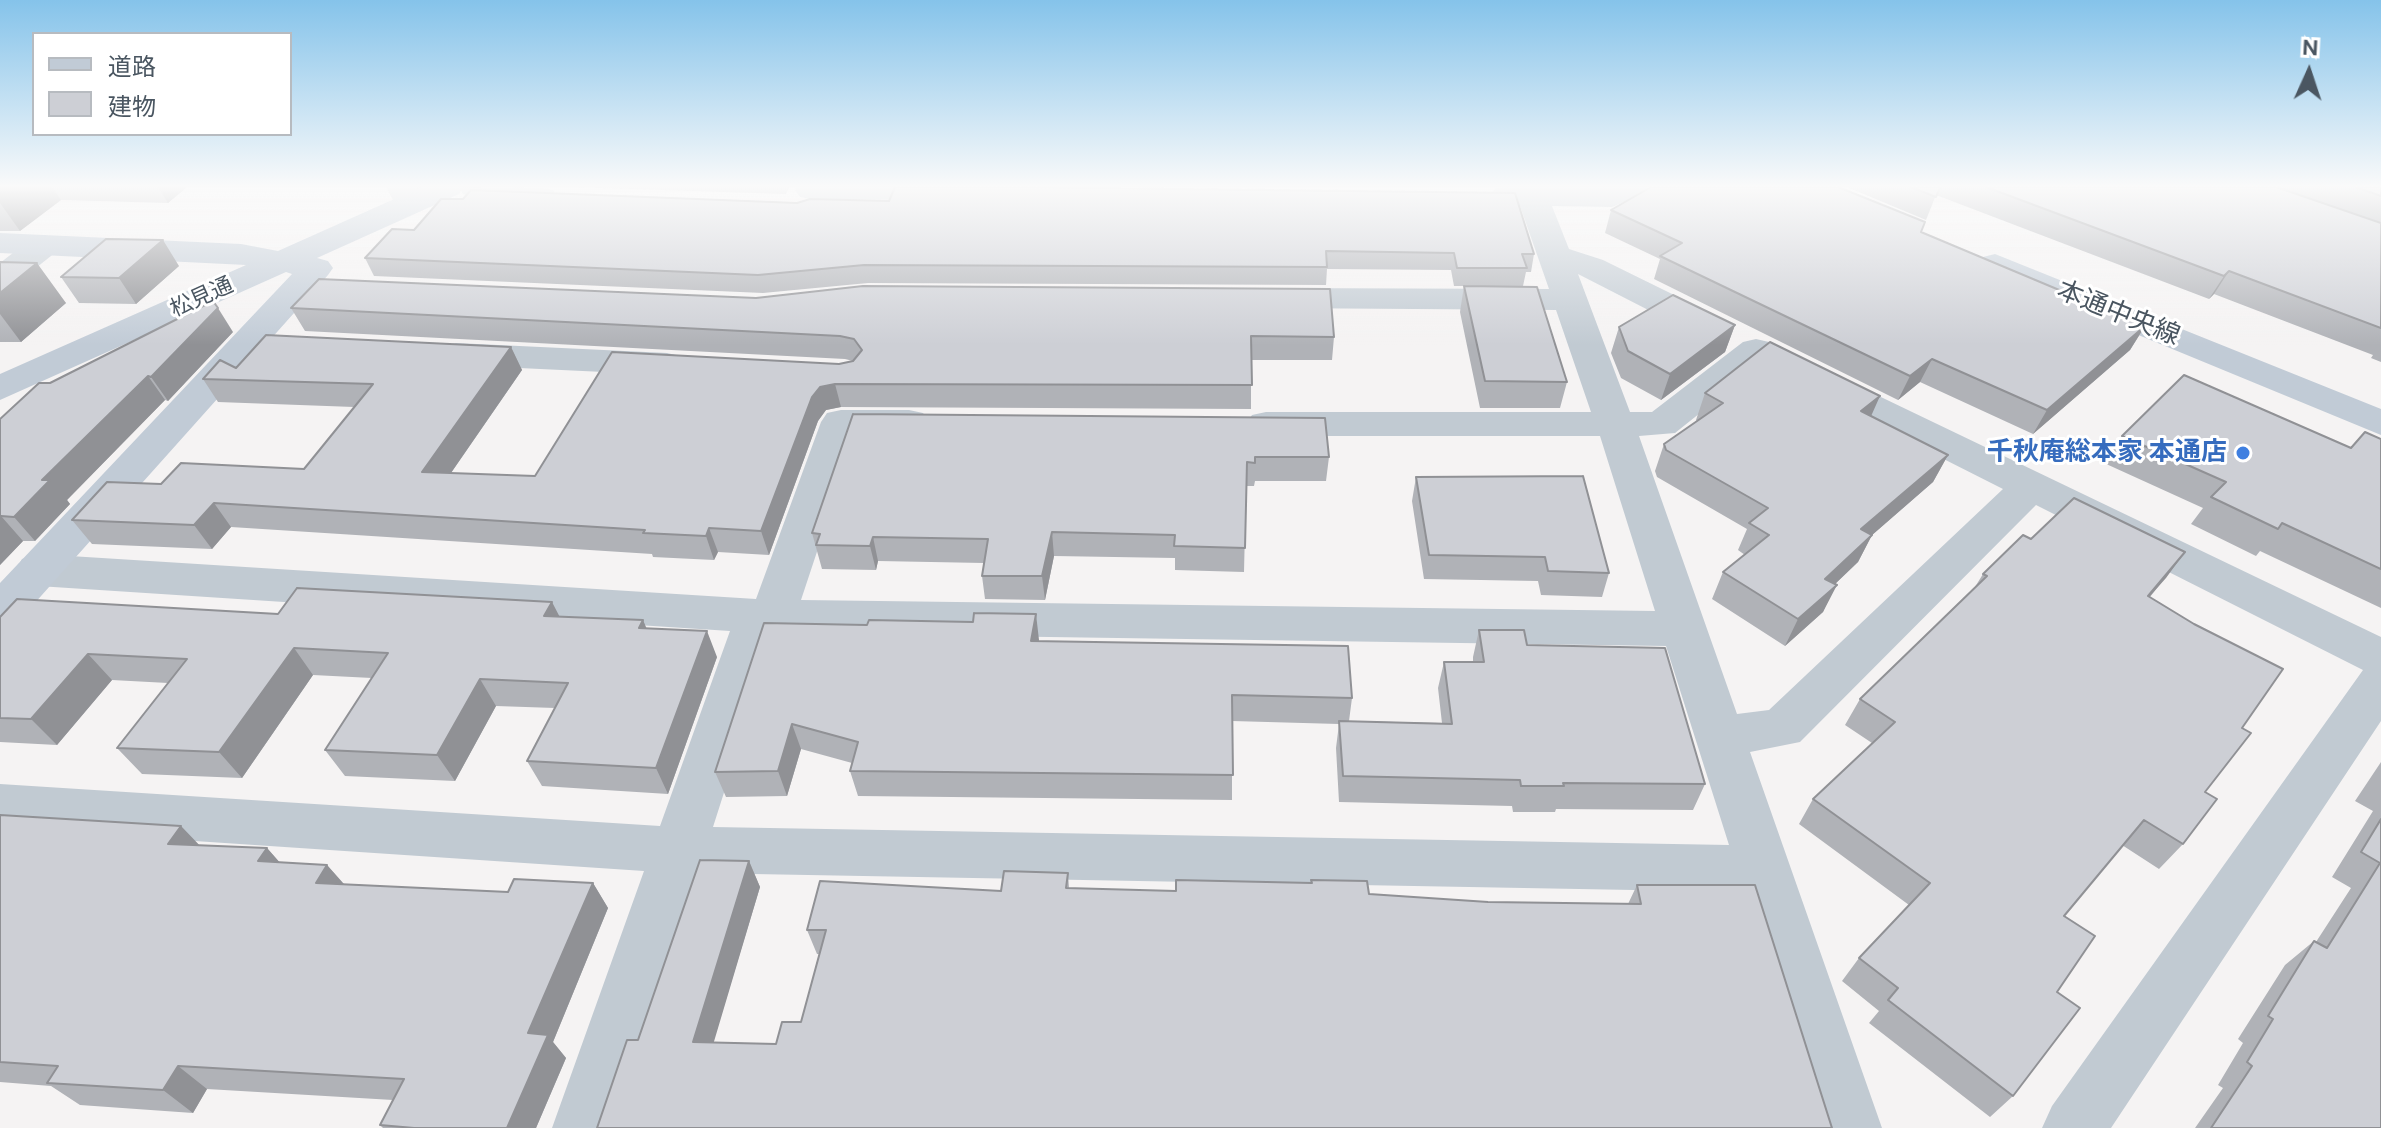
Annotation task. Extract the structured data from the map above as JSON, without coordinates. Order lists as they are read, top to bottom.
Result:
{
  "streets": {
    "street": ["松見通", "本通中央線"]
  },
  "places": ["千秋庵総本家 本通店"],
  "legend": ["道路", "建物"],
  "north": "top"
}
